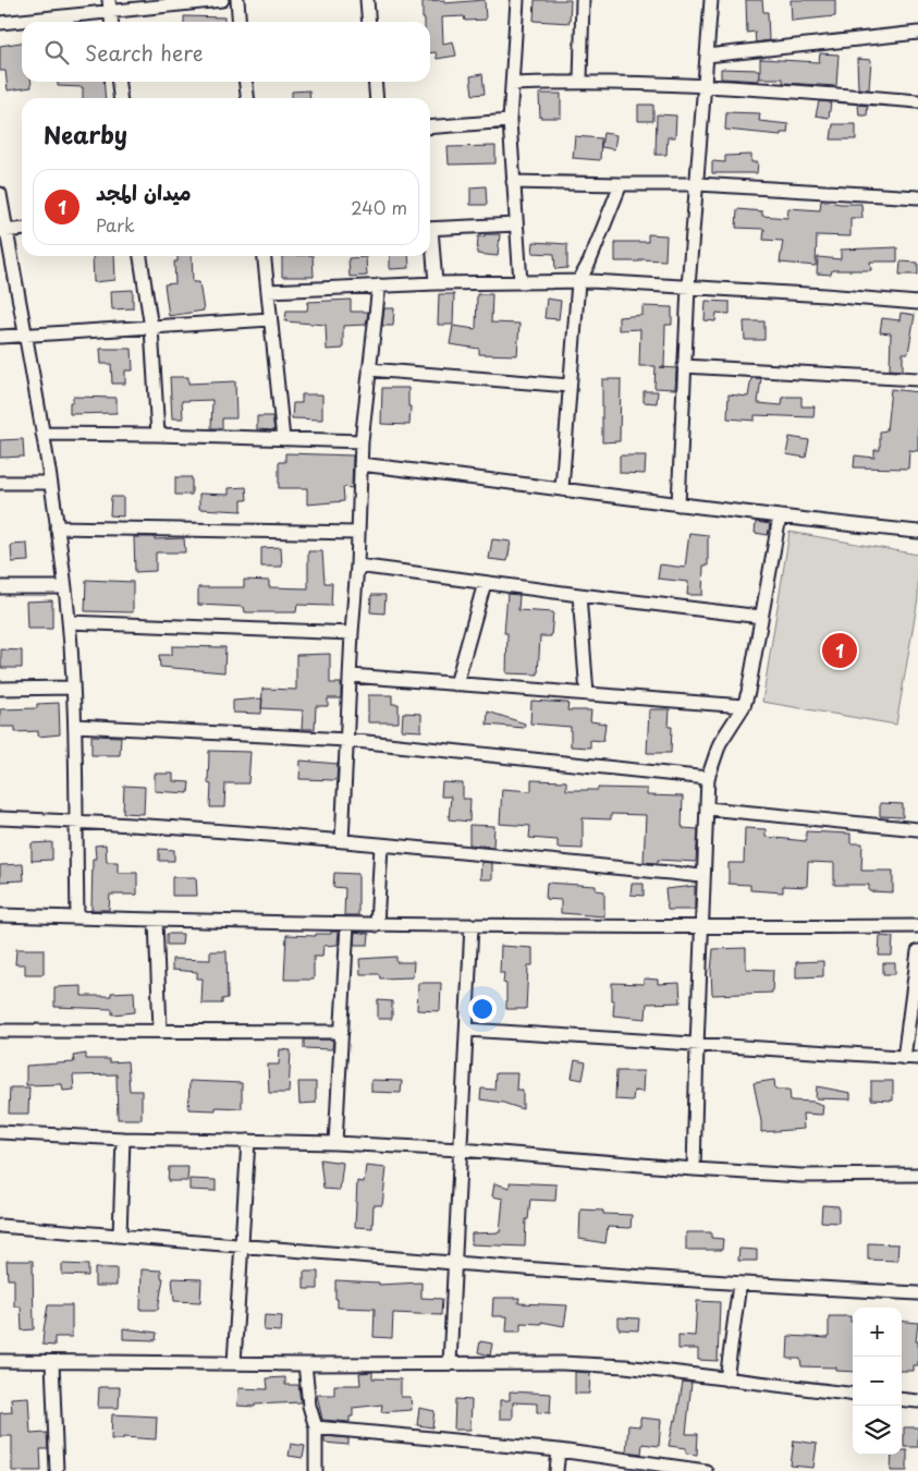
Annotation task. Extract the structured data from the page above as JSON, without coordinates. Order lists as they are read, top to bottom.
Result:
{
  "page": {
    "search": "Search here",
    "heading": "Nearby",
    "list": [
      {
        "mark": "1",
        "name": "ميدان المجد",
        "note": "Park",
        "value": "240 m"
      }
    ],
    "pins": "1",
    "map_buttons": ["+", "−"]
  }
}
